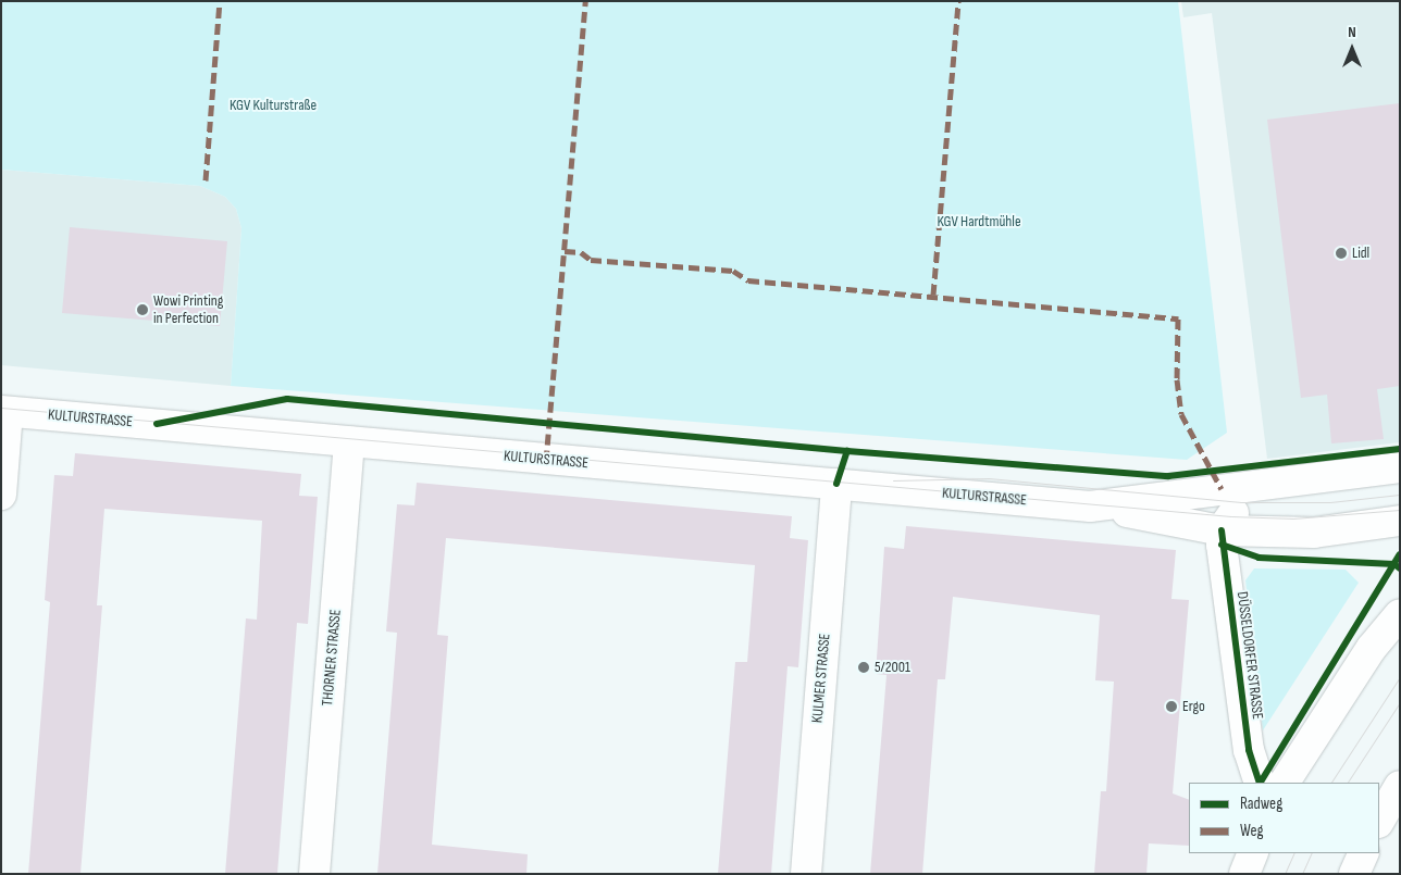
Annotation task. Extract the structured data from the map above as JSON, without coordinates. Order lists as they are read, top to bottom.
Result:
{
  "streets": {
    "street": [
      "KULTURSTRASSE",
      "DÜSSELDORFER STRASSE",
      "THORNER STRASSE",
      "KULMER STRASSE"
    ]
  },
  "crossings": [
    ["KULTURSTRASSE", "DÜSSELDORFER STRASSE"],
    ["KULTURSTRASSE", "THORNER STRASSE"],
    ["KULTURSTRASSE", "KULMER STRASSE"]
  ],
  "parks": ["KGV Kulturstraße", "KGV Hardtmühle"],
  "places": [
    "Lidl",
    "Wowi Printing in Perfection",
    "5/2001",
    "Ergo"
  ],
  "legend": ["Radweg", "Weg"],
  "north": "top"
}
